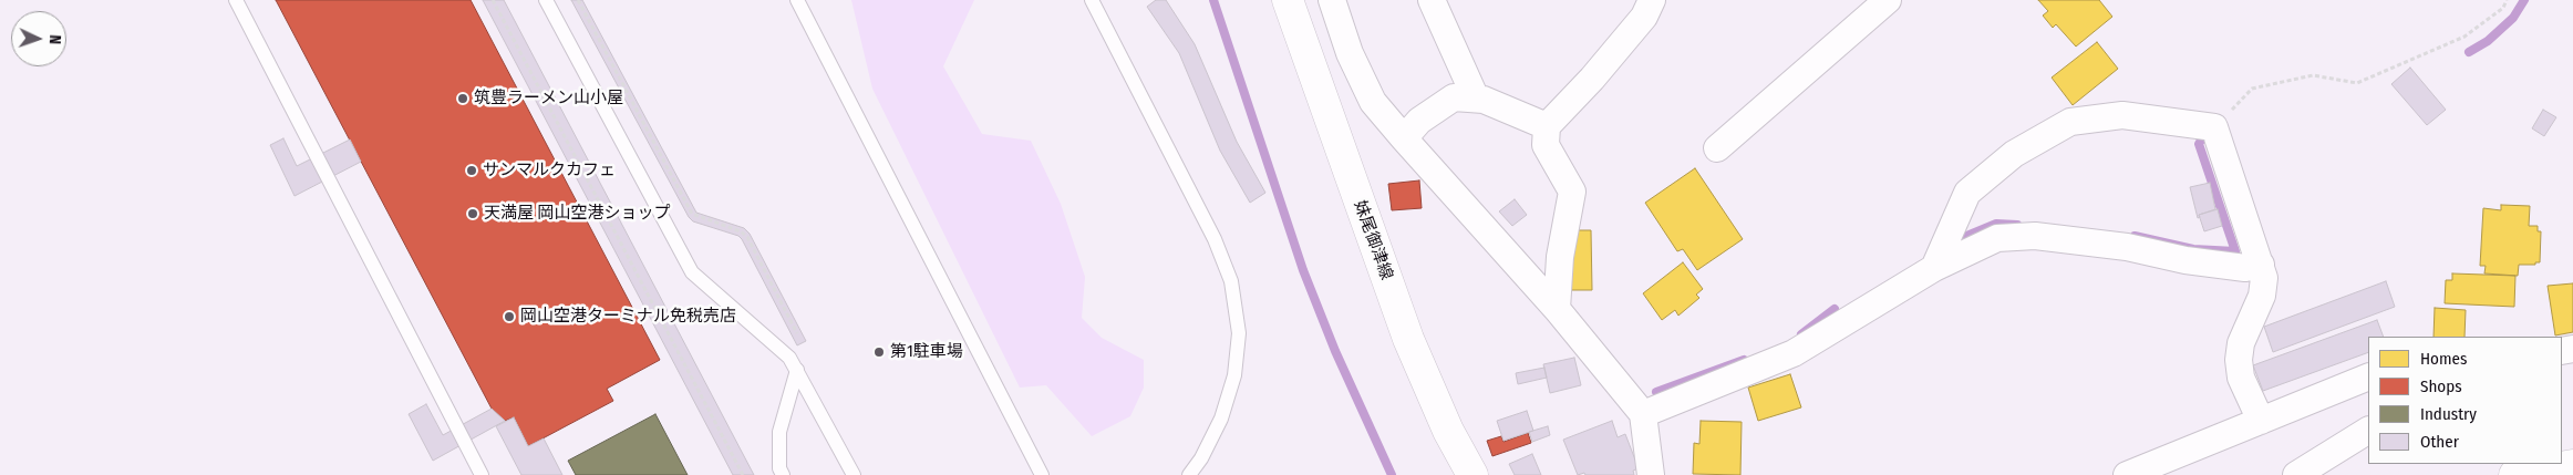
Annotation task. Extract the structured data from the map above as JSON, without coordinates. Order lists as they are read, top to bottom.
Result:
{
  "streets": {
    "main road": ["妹尾御津線"]
  },
  "places": [
    "筑豊ラーメン山小屋",
    "サンマルクカフェ",
    "天満屋 岡山空港ショップ",
    "岡山空港ターミナル免税売店",
    "第1駐車場"
  ],
  "legend": [
    "Homes",
    "Shops",
    "Industry",
    "Other"
  ],
  "north": "right"
}
